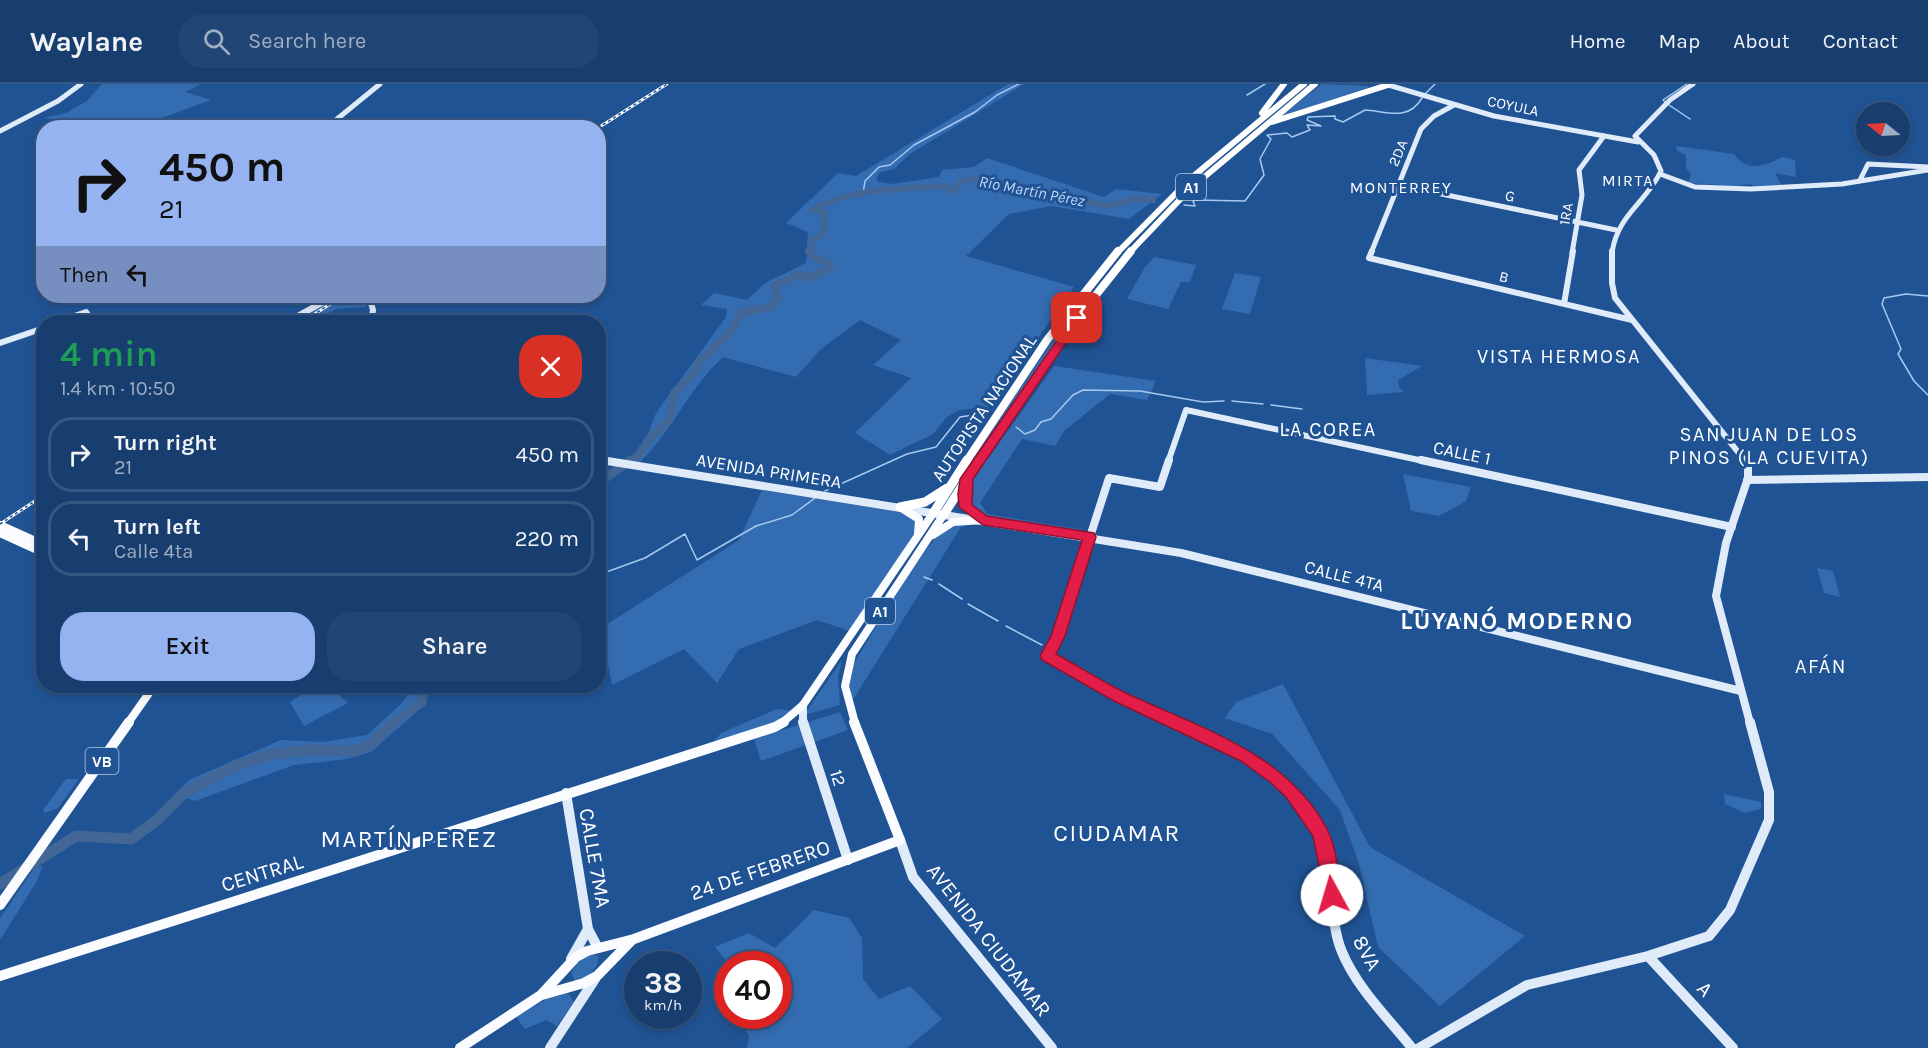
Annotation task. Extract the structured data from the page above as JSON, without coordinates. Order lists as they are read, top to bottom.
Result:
{
  "streets": {
    "highway": ["A1", "AUTOPISTA NACIONAL"],
    "main road": [
      "COYULA",
      "2DA",
      "G",
      "1RA",
      "B",
      "CALLE 1",
      "AVENIDA PRIMERA",
      "CALLE 4TA",
      "VB",
      "12",
      "CALLE 7MA",
      "24 DE FEBRERO",
      "CENTRAL",
      "AVENIDA CIUDAMAR",
      "8VA",
      "A"
    ]
  },
  "crossings": [
    ["COYULA", "2DA"],
    ["COYULA", "1RA"],
    ["2DA", "G"],
    ["2DA", "B"],
    ["G", "1RA"],
    ["1RA", "B"],
    ["AUTOPISTA NACIONAL", "AVENIDA PRIMERA"],
    ["AUTOPISTA NACIONAL", "CALLE 4TA"],
    ["AUTOPISTA NACIONAL", "12"],
    ["AUTOPISTA NACIONAL", "CENTRAL"],
    ["AUTOPISTA NACIONAL", "AVENIDA CIUDAMAR"],
    ["CALLE 1", "CALLE 4TA"],
    ["CALLE 1", "8VA"],
    ["AVENIDA PRIMERA", "CALLE 4TA"],
    ["CALLE 4TA", "8VA"],
    ["12", "24 DE FEBRERO"],
    ["CALLE 7MA", "24 DE FEBRERO"],
    ["CALLE 7MA", "CENTRAL"],
    ["24 DE FEBRERO", "AVENIDA CIUDAMAR"]
  ],
  "districts": [
    "MIRTA",
    "MONTERREY",
    "VISTA HERMOSA",
    "LA COREA",
    "SAN JUAN DE LOS PINOS (LA CUEVITA)",
    "LUYANÓ MODERNO",
    "AFÁN",
    "CIUDAMAR",
    "MARTÍN PEREZ"
  ],
  "water": ["Río Martín Pérez"],
  "north": "left",
  "page": {
    "header": "Waylane",
    "search": "Search here",
    "nav": [
      "Home",
      "Map",
      "About",
      "Contact"
    ],
    "turn": ["450 m", "21"],
    "then": "Then",
    "heading": ["4 min", "1.4 km · 10:50"],
    "list": [
      {
        "name": "Turn right",
        "note": "21",
        "value": "450 m"
      },
      {
        "name": "Turn left",
        "note": "Calle 4ta",
        "value": "220 m"
      }
    ],
    "buttons": ["Exit", "Share"],
    "speed": "38 km/h",
    "limit": "40"
  }
}
